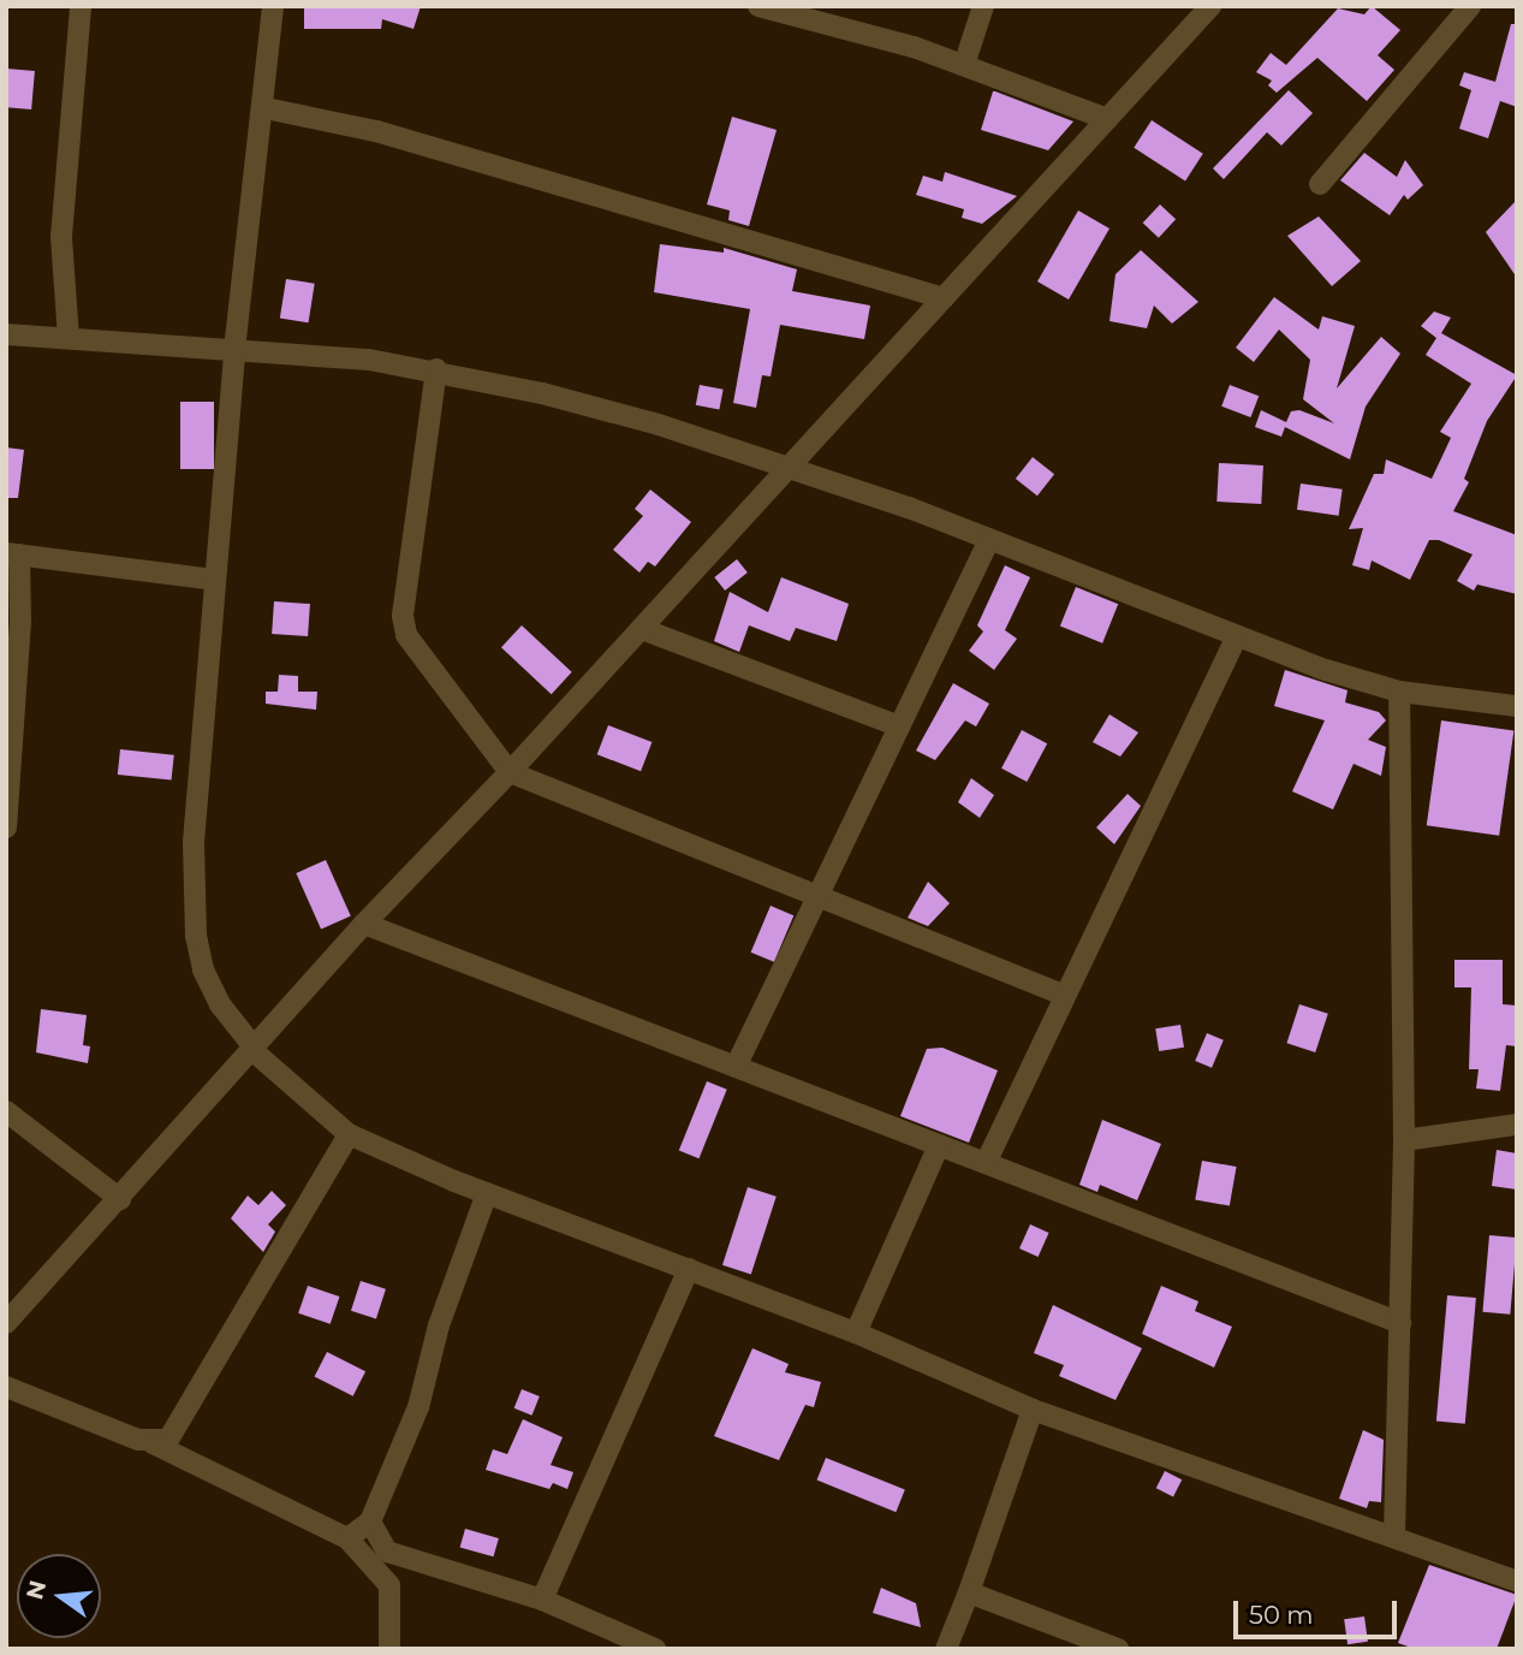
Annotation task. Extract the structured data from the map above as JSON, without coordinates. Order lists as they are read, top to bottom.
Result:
{
  "scale_bar": "50 m",
  "north": "left"
}
